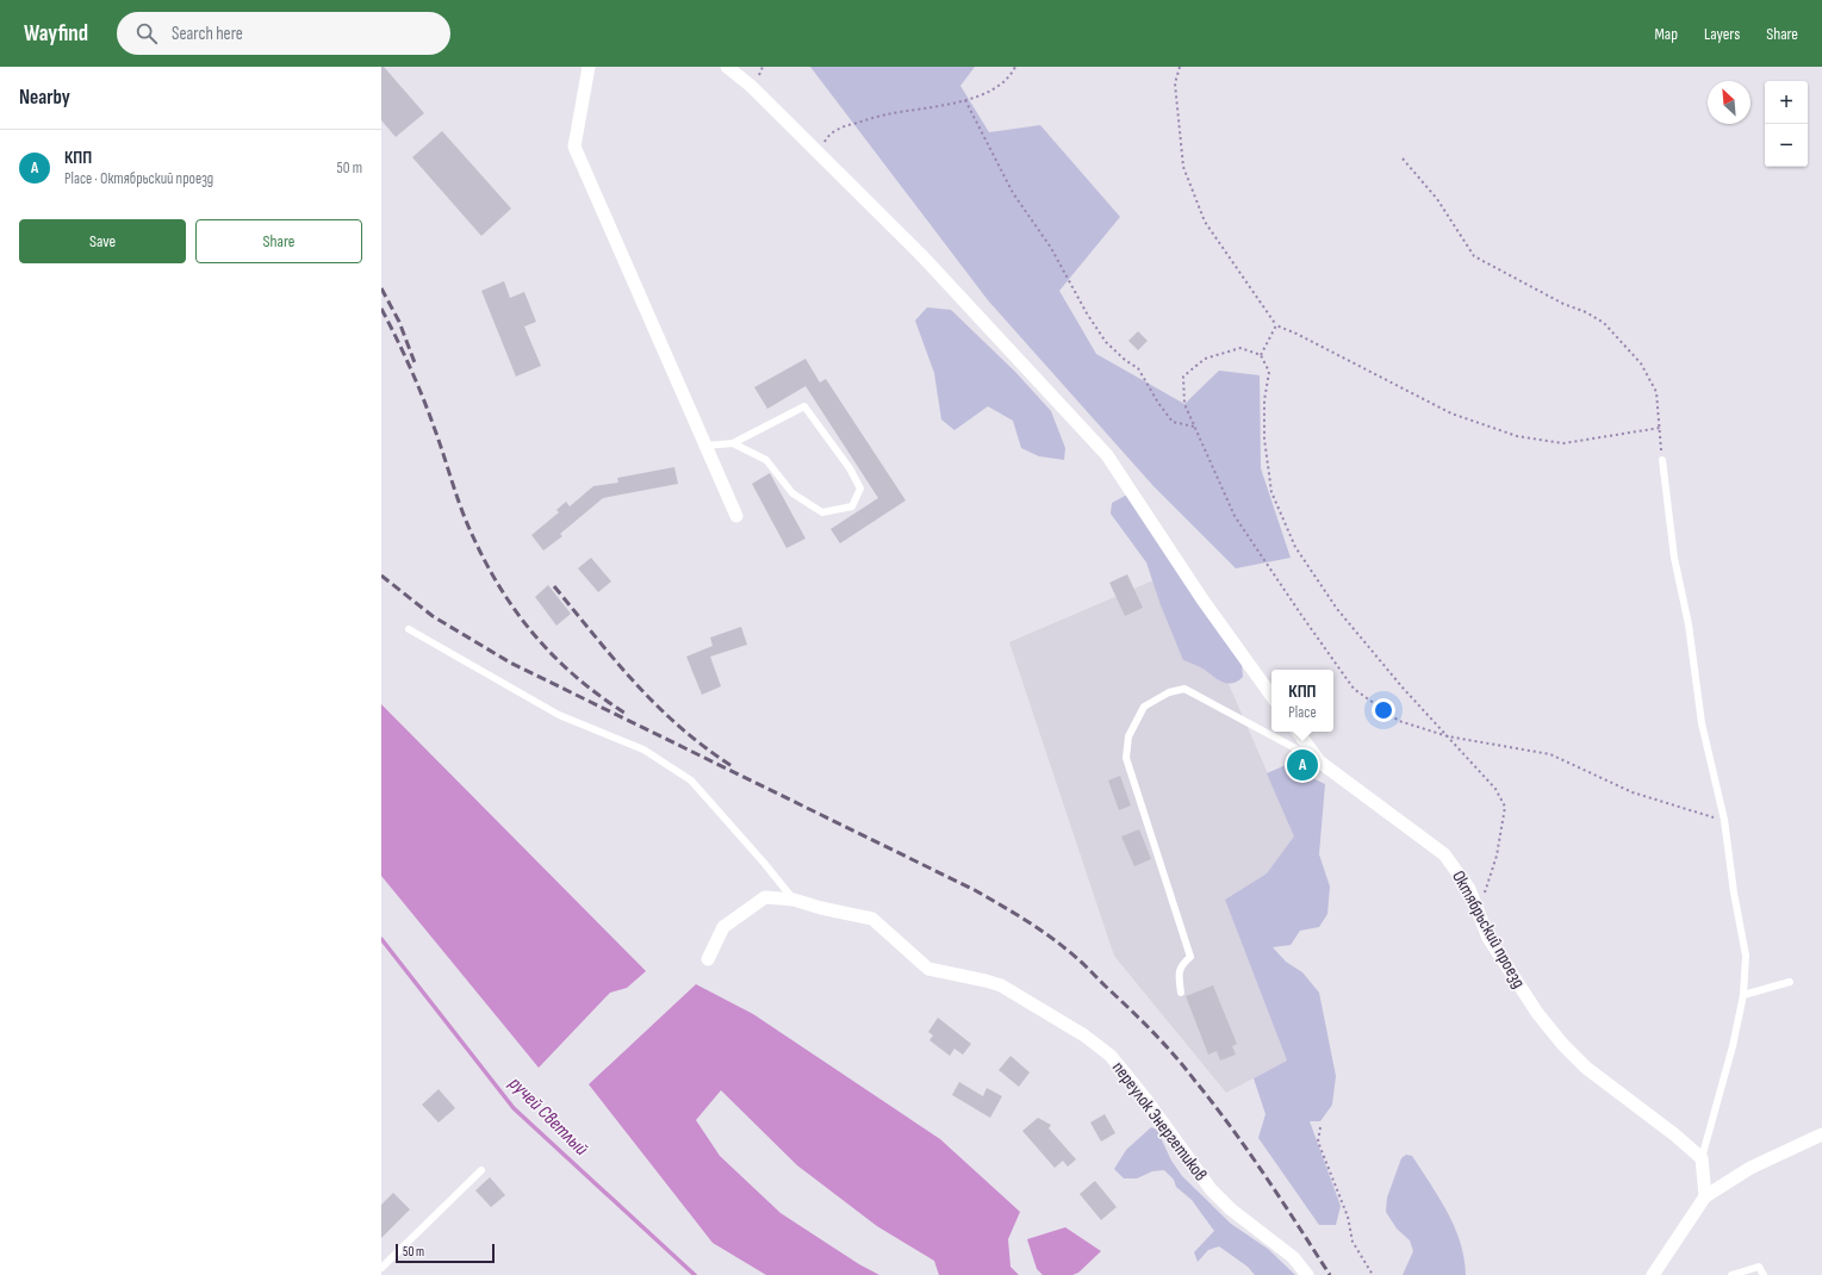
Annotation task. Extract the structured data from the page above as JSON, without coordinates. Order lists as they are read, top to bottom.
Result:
{
  "streets": {
    "street": ["Октябрьский проезд", "переулок Энергетиков"]
  },
  "water": ["ручей Светлый"],
  "scale_bar": "50 m",
  "north": "top left",
  "page": {
    "header": "Wayfind",
    "search": "Search here",
    "nav": ["Map", "Layers", "Share"],
    "heading": "Nearby",
    "map_buttons": ["+", "−"],
    "list": [
      {
        "mark": "A",
        "name": "КПП",
        "note": "Place · Октябрьский проезд",
        "value": "50 m"
      }
    ],
    "buttons": ["Save", "Share"],
    "popup": ["КПП", "Place"],
    "pins": "A",
    "scale": "50 m"
  }
}
